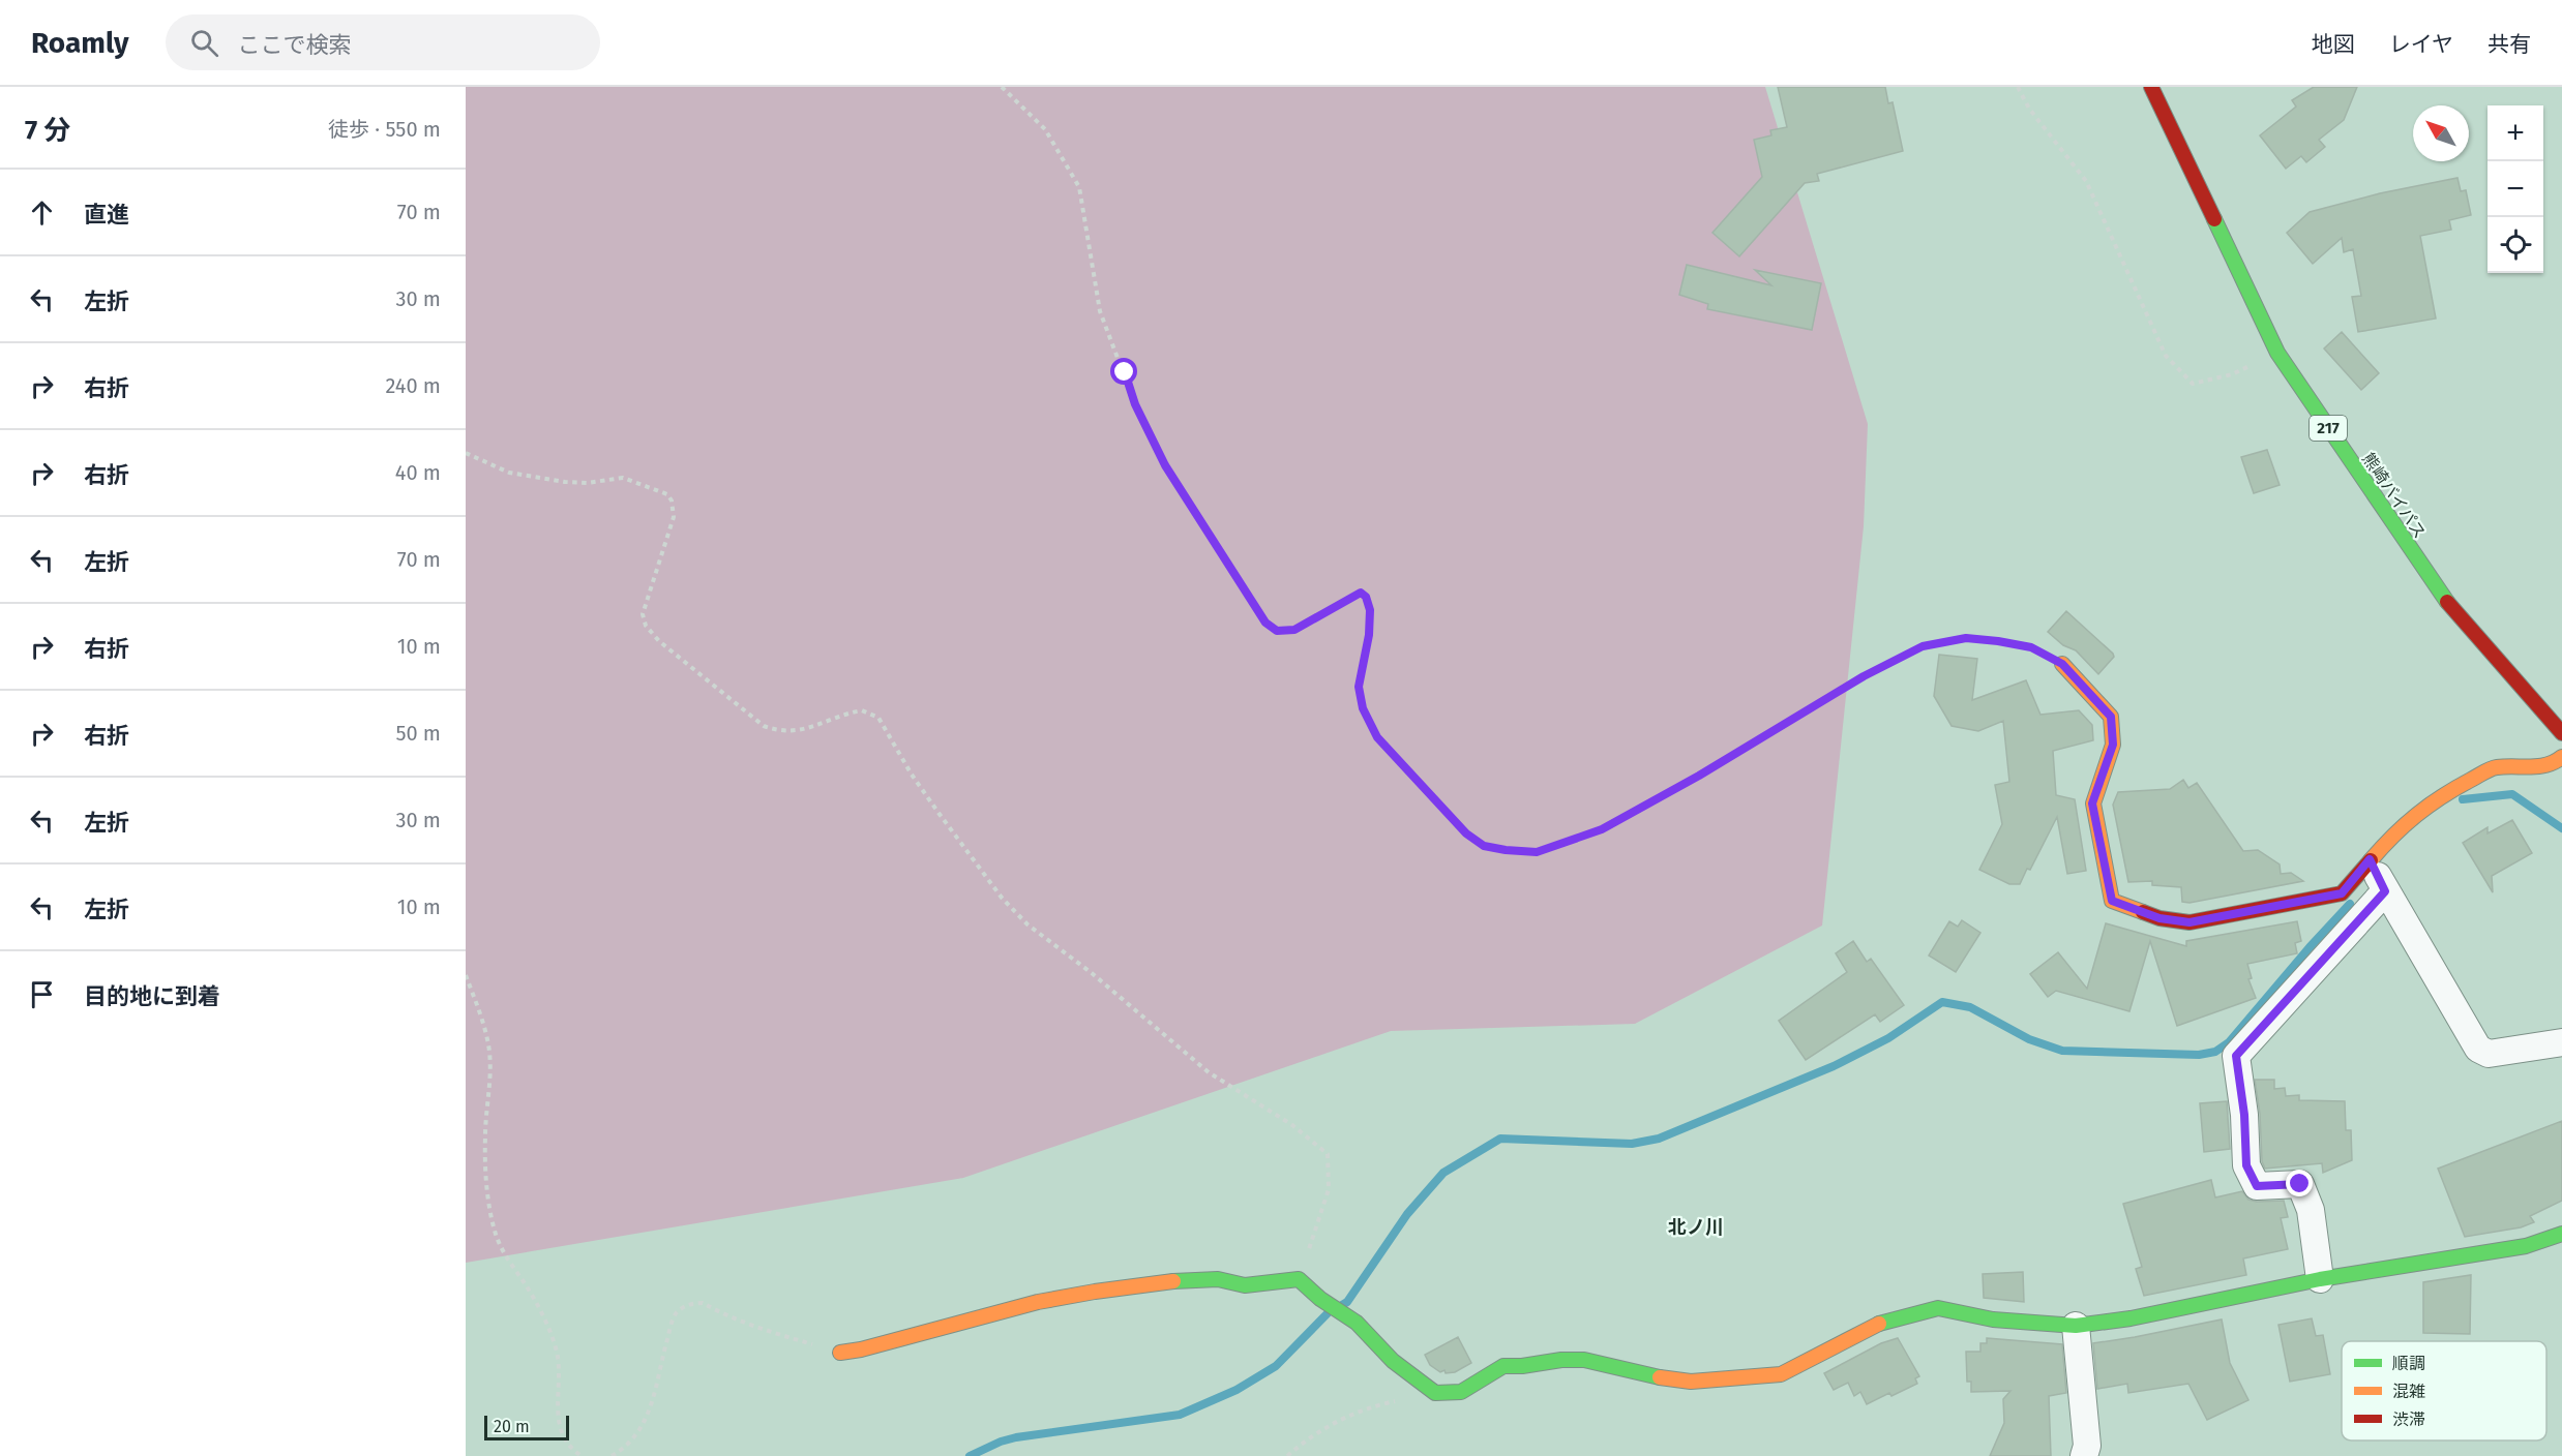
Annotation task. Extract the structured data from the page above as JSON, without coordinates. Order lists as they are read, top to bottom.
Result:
{
  "streets": {
    "main road": ["217", "熊崎バイパス"]
  },
  "districts": ["北ノ川"],
  "legend": ["順調", "混雑", "渋滞"],
  "scale_bar": "20 m",
  "north": "top left",
  "page": {
    "header": "Roamly",
    "search": "ここで検索",
    "nav": ["地図", "レイヤ", "共有"],
    "heading": ["7 分", "徒歩 · 550 m"],
    "map_buttons": ["+", "−"],
    "list": [
      ["直進", "70 m"],
      ["左折", "30 m"],
      ["右折", "240 m"],
      ["右折", "40 m"],
      ["左折", "70 m"],
      ["右折", "10 m"],
      ["右折", "50 m"],
      ["左折", "30 m"],
      ["左折", "10 m"],
      "目的地に到着"
    ],
    "scale": "20 m"
  }
}
